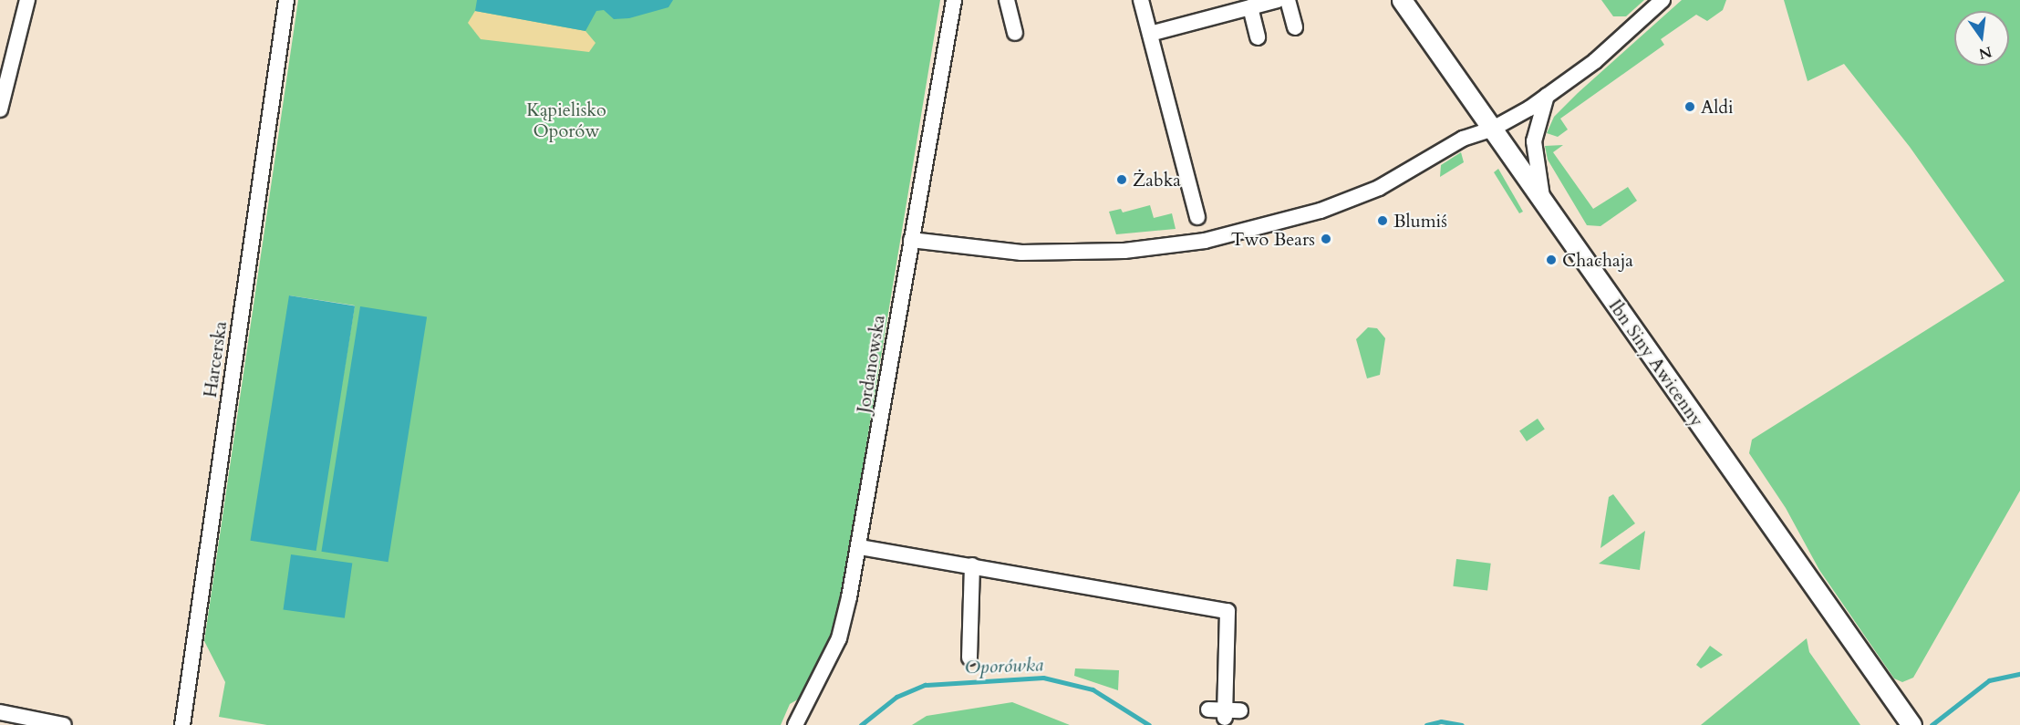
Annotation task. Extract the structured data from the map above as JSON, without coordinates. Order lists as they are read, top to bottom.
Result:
{
  "streets": {
    "street": ["Harcerska", "Ibn Siny Awicenny", "Jordanowska"]
  },
  "water": ["Oporówka"],
  "parks": ["Kąpielisko Oporów"],
  "places": [
    "Aldi",
    "Żabka",
    "Blumiś",
    "Two Bears",
    "Chachaja"
  ],
  "north": "bottom"
}
